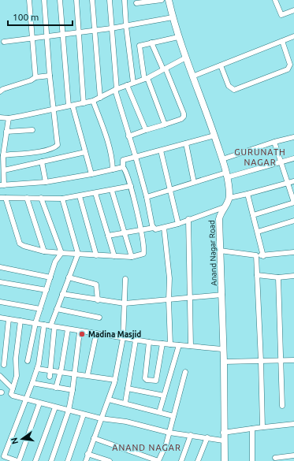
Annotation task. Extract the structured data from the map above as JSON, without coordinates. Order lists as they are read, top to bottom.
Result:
{
  "streets": {
    "street": ["Anand Nagar Road"]
  },
  "districts": ["GURUNATH NAGAR", "ANAND NAGAR"],
  "places": ["Madina Masjid"],
  "scale_bar": "100 m",
  "north": "left"
}
